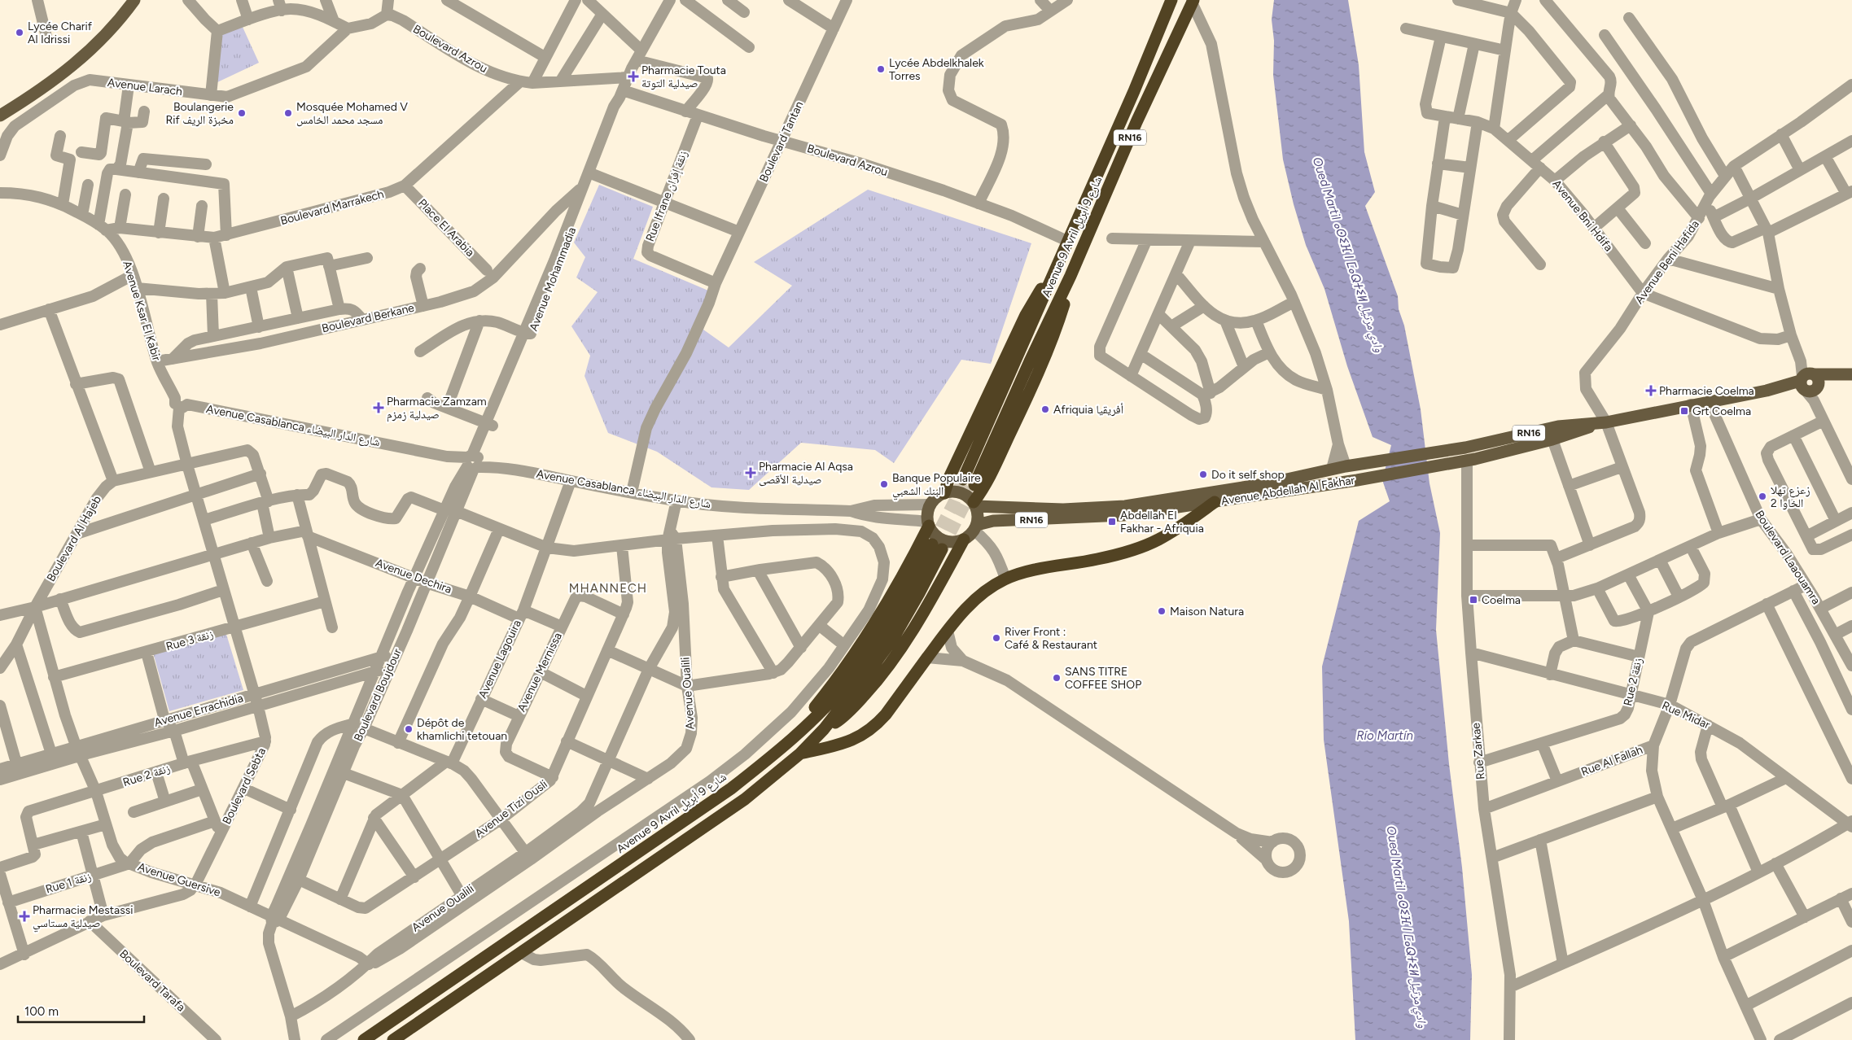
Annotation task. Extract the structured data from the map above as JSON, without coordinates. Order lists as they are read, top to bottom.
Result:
{
  "streets": {
    "highway": ["RN16", "Avenue 9 Avril شارع 9 أبريل"],
    "main road": ["Avenue Abdellah Al Fakhar"],
    "street": [
      "Boulevard Azrou",
      "Avenue Larach",
      "Boulevard Tantan",
      "Rue Ifrane زنقة إفران",
      "Boulevard Marrakech",
      "Avenue Bni Hdifa",
      "Place El Arabia",
      "Avenue Beni Hafida",
      "Avenue Mohammadia",
      "Avenue Ksar El Kabir",
      "Boulevard Berkane",
      "Avenue Casablanca شارع الدار البيضاء",
      "Boulevard Al Hajeb",
      "Boulevard Laaouamra",
      "Avenue Dechira",
      "Rue 3 زنقة",
      "Avenue Lagouira",
      "Avenue Mernissa",
      "Rue 2 زنقة",
      "Avenue Oualili",
      "Boulevard Boujdour",
      "Avenue Errachidia",
      "Rue Midar",
      "Rue Zarkae",
      "Rue Al Fallah",
      "Boulevard Sebta",
      "Avenue Tizi Ousli",
      "Avenue Guersive",
      "Rue 1 زنقة",
      "Boulevard Tarafa"
    ]
  },
  "crossings": [
    ["Boulevard Azrou", "Boulevard Tantan"],
    ["Boulevard Azrou", "Rue Ifrane زنقة إفران"],
    ["Boulevard Azrou", "Boulevard Marrakech"],
    ["Boulevard Azrou", "Avenue 9 Avril شارع 9 أبريل"],
    ["Boulevard Azrou", "Avenue Mohammadia"],
    ["RN16", "Avenue 9 Avril شارع 9 أبريل"],
    ["RN16", "Avenue Casablanca شارع الدار البيضاء"],
    ["RN16", "Avenue Abdellah Al Fakhar"],
    ["Boulevard Tantan", "Rue Ifrane زنقة إفران"],
    ["Boulevard Tantan", "Avenue Casablanca شارع الدار البيضاء"],
    ["Boulevard Marrakech", "Place El Arabia"],
    ["Boulevard Marrakech", "Avenue Ksar El Kabir"],
    ["Avenue Bni Hdifa", "Avenue Beni Hafida"],
    ["Avenue Beni Hafida", "Avenue Abdellah Al Fakhar"],
    ["Avenue Mohammadia", "Boulevard Berkane"],
    ["Avenue Mohammadia", "Avenue Casablanca شارع الدار البيضاء"],
    ["Avenue Mohammadia", "Boulevard Boujdour"],
    ["Avenue Ksar El Kabir", "Boulevard Berkane"],
    ["Avenue Ksar El Kabir", "Avenue Casablanca شارع الدار البيضاء"],
    ["Avenue Ksar El Kabir", "Boulevard Sebta"],
    ["Avenue Casablanca شارع الدار البيضاء", "Avenue Abdellah Al Fakhar"],
    ["Avenue Casablanca شارع الدار البيضاء", "Avenue Lagouira"],
    ["Avenue Casablanca شارع الدار البيضاء", "Avenue Oualili"],
    ["Avenue Casablanca شارع الدار البيضاء", "Boulevard Boujdour"],
    ["Avenue Casablanca شارع الدار البيضاء", "Boulevard Sebta"],
    ["Avenue Abdellah Al Fakhar", "Boulevard Laaouamra"],
    ["Avenue Abdellah Al Fakhar", "Rue Zarkae"],
    ["Boulevard Al Hajeb", "Avenue Guersive"],
    ["Boulevard Laaouamra", "Rue Al Fallah"],
    ["Avenue Dechira", "Avenue Lagouira"],
    ["Avenue Dechira", "Avenue Mernissa"],
    ["Avenue Dechira", "Boulevard Boujdour"],
    ["Rue 3 زنقة", "Boulevard Sebta"],
    ["Rue 3 زنقة", "Avenue Guersive"],
    ["Avenue Mernissa", "Avenue Tizi Ousli"],
    ["Rue 2 زنقة", "Rue Midar"],
    ["Rue 2 زنقة", "Rue Zarkae"],
    ["Rue 2 زنقة", "Boulevard Sebta"],
    ["Rue 2 زنقة", "Avenue Guersive"],
    ["Avenue Oualili", "Avenue Guersive"],
    ["Boulevard Boujdour", "Avenue Errachidia"],
    ["Boulevard Boujdour", "Avenue Tizi Ousli"],
    ["Boulevard Boujdour", "Avenue Guersive"],
    ["Avenue Errachidia", "Boulevard Sebta"],
    ["Avenue Errachidia", "Avenue Guersive"],
    ["Rue Midar", "Rue Zarkae"],
    ["Rue Midar", "Rue Al Fallah"],
    ["Rue Zarkae", "Rue Al Fallah"],
    ["Boulevard Sebta", "Avenue Guersive"],
    ["Boulevard Sebta", "Boulevard Tarafa"],
    ["Avenue Guersive", "Rue 1 زنقة"]
  ],
  "districts": ["MHANNECH"],
  "water": ["Oued Martil ⴰⵙⵉⴼ ⵏ ⵎⴰⵕⵜⵉⵍ وادي مرتيل", "Río Martín"],
  "places": {
    "other": [
      "Lycée Charif Al Idrissi",
      "Lycée Abdelkhalek Torres",
      "Boulangerie Rif مخبزة الريف",
      "Mosquée Mohamed V مسجد محمد الخامس",
      "Afriquia أفريقيا",
      "Do it self shop",
      "Banque Populaire البنك الشعبي",
      "زعزع تهلا الخاوا 2",
      "Maison Natura",
      "River Front : Café & Restaurant",
      "SANS TITRE COFFEE SHOP",
      "Dépôt de khamlichi tetouan"
    ],
    "health": [
      "Pharmacie Touta صيدلية التوتة",
      "Pharmacie Coelma",
      "Pharmacie Zamzam صيدلية زمزم",
      "Pharmacie Al Aqsa صيدلية الأقصى",
      "Pharmacie Mestassi صيدلية مستاسي"
    ],
    "transit": ["Grt Coelma", "Abdellah El Fakhar - Afriquia", "Coelma"]
  },
  "scale_bar": "100 m"
}
